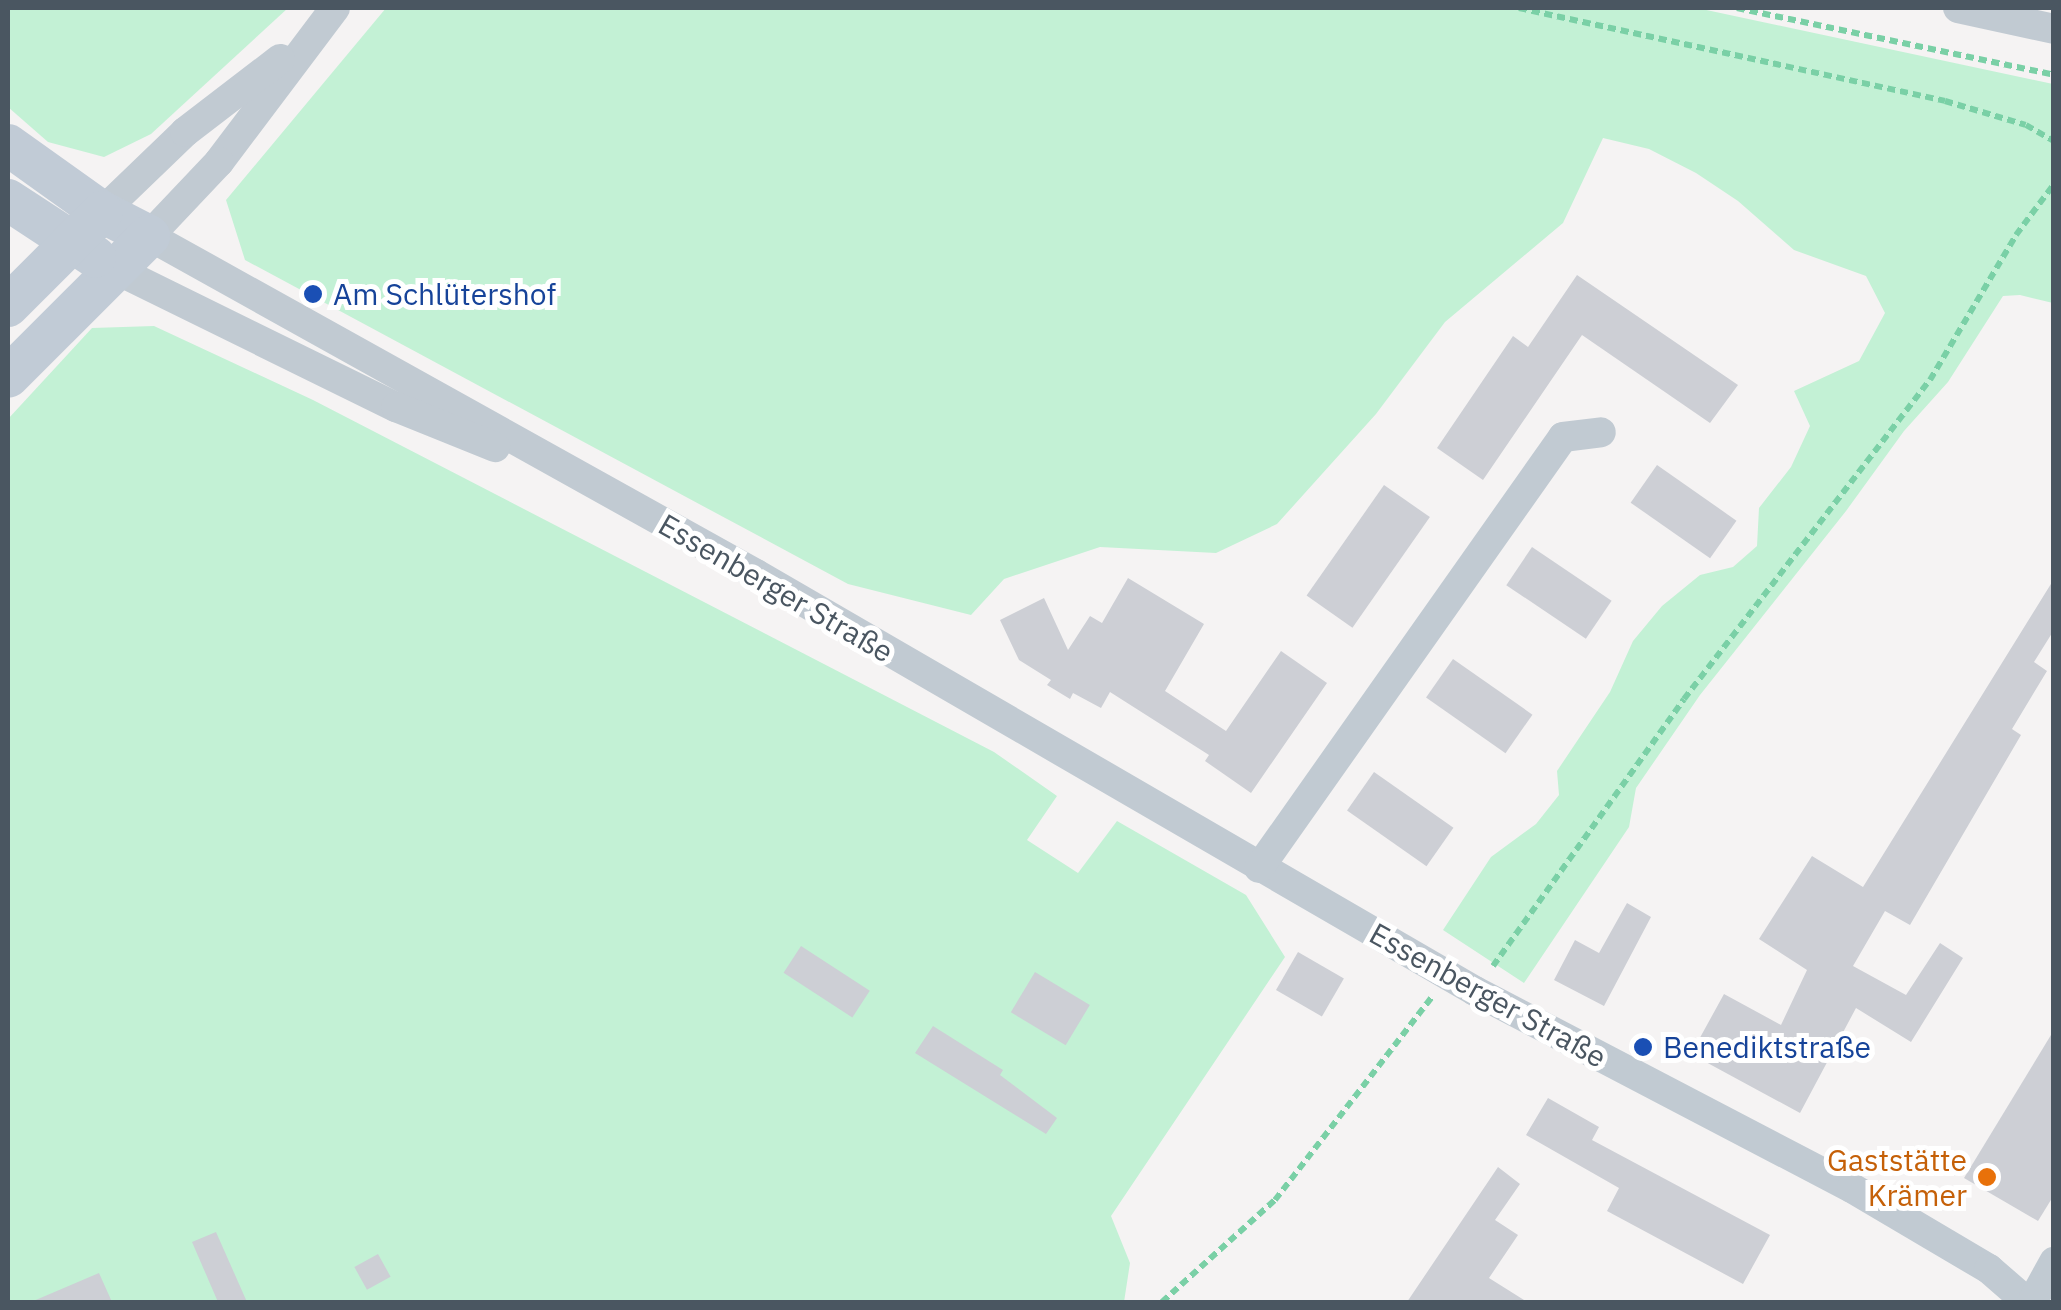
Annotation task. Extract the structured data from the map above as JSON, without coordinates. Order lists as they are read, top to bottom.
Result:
{
  "streets": {
    "street": ["Essenberger Straße"]
  },
  "places": ["Am Schlütershof", "Benediktstraße", "Gaststätte Krämer"]
}
